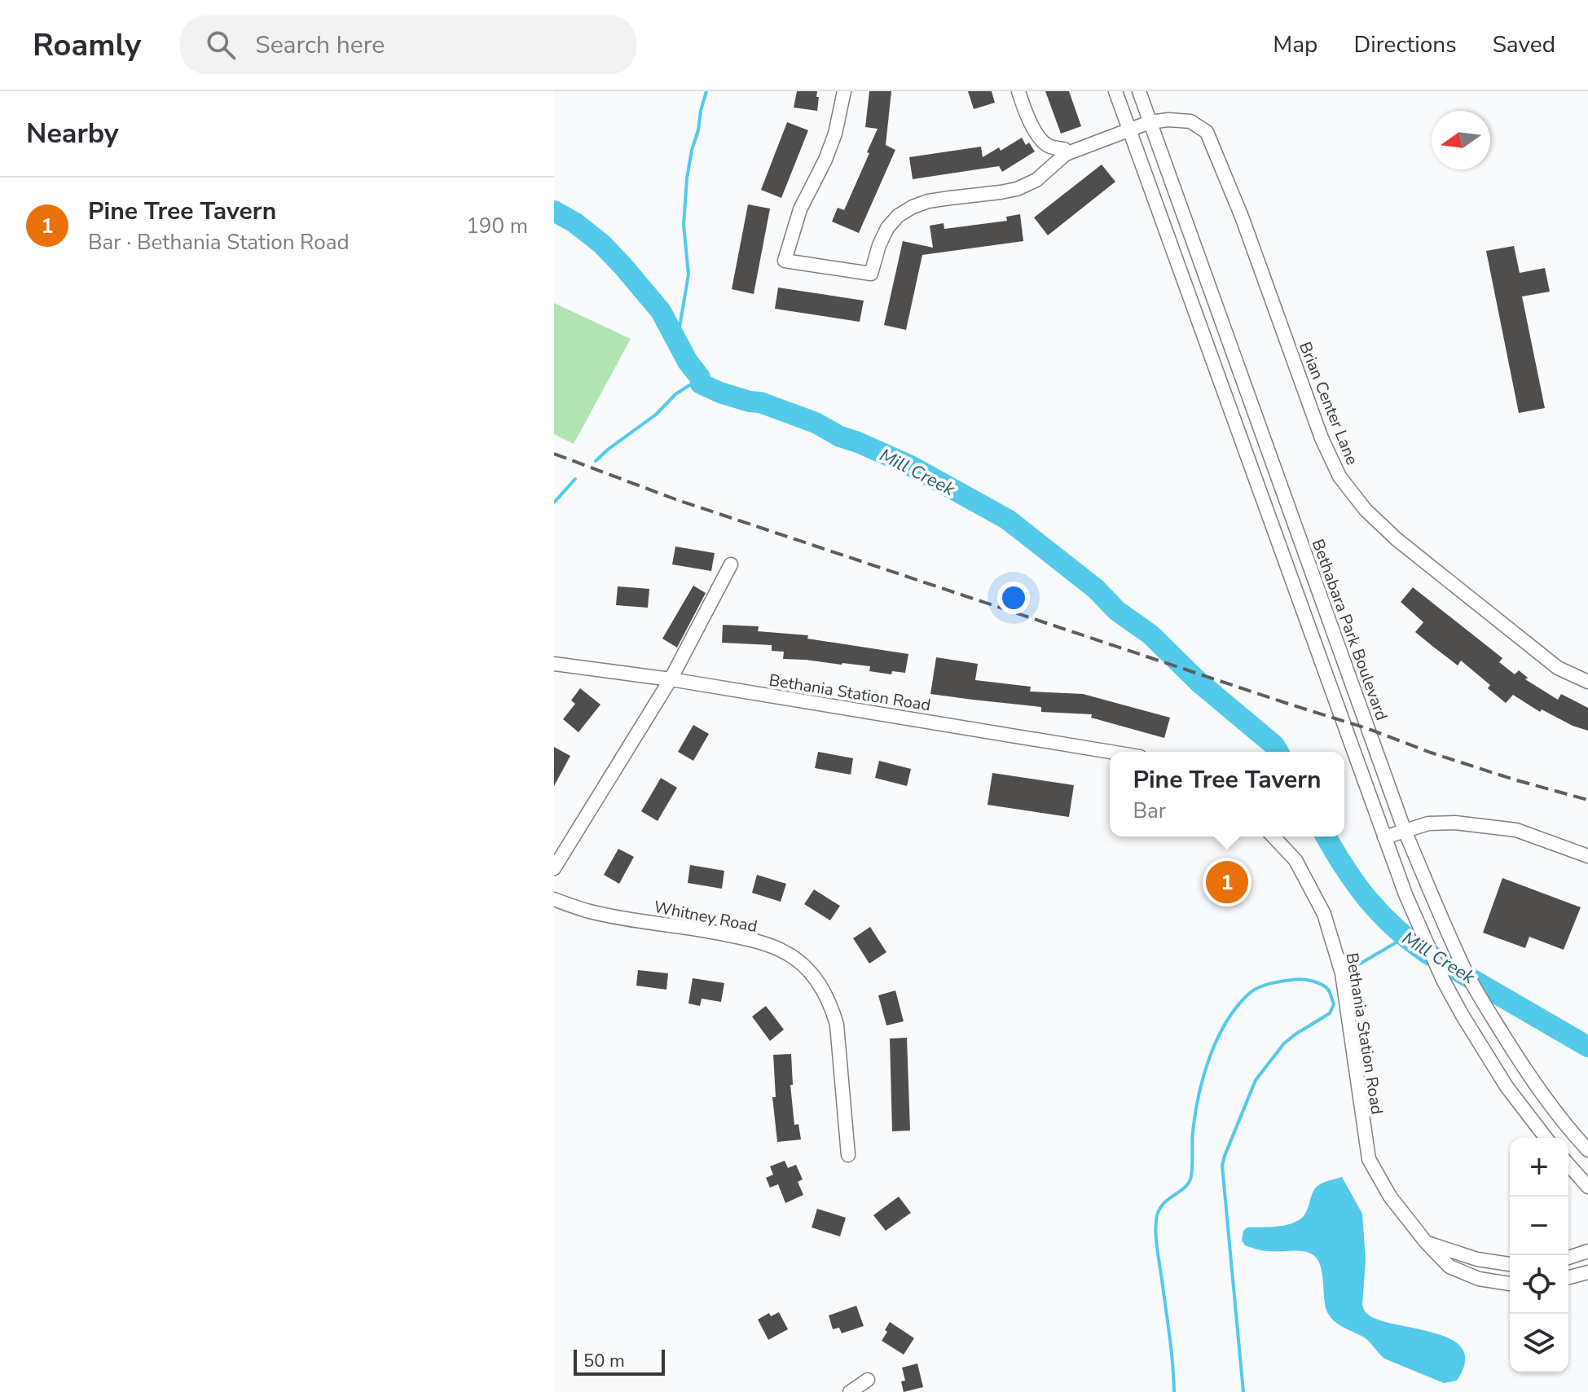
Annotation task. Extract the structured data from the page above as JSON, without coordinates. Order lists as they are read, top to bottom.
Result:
{
  "streets": {
    "street": [
      "Brian Center Lane",
      "Bethabara Park Boulevard",
      "Bethania Station Road",
      "Whitney Road"
    ]
  },
  "crossings": [
    ["Brian Center Lane", "Bethabara Park Boulevard"]
  ],
  "water": ["Mill Creek"],
  "scale_bar": "50 m",
  "north": "left",
  "page": {
    "header": "Roamly",
    "search": "Search here",
    "nav": ["Map", "Directions", "Saved"],
    "heading": "Nearby",
    "list": [
      {
        "mark": "1",
        "name": "Pine Tree Tavern",
        "note": "Bar · Bethania Station Road",
        "value": "190 m"
      }
    ],
    "popup": ["Pine Tree Tavern", "Bar"],
    "pins": "1",
    "map_buttons": ["+", "−"],
    "scale": "50 m"
  }
}
